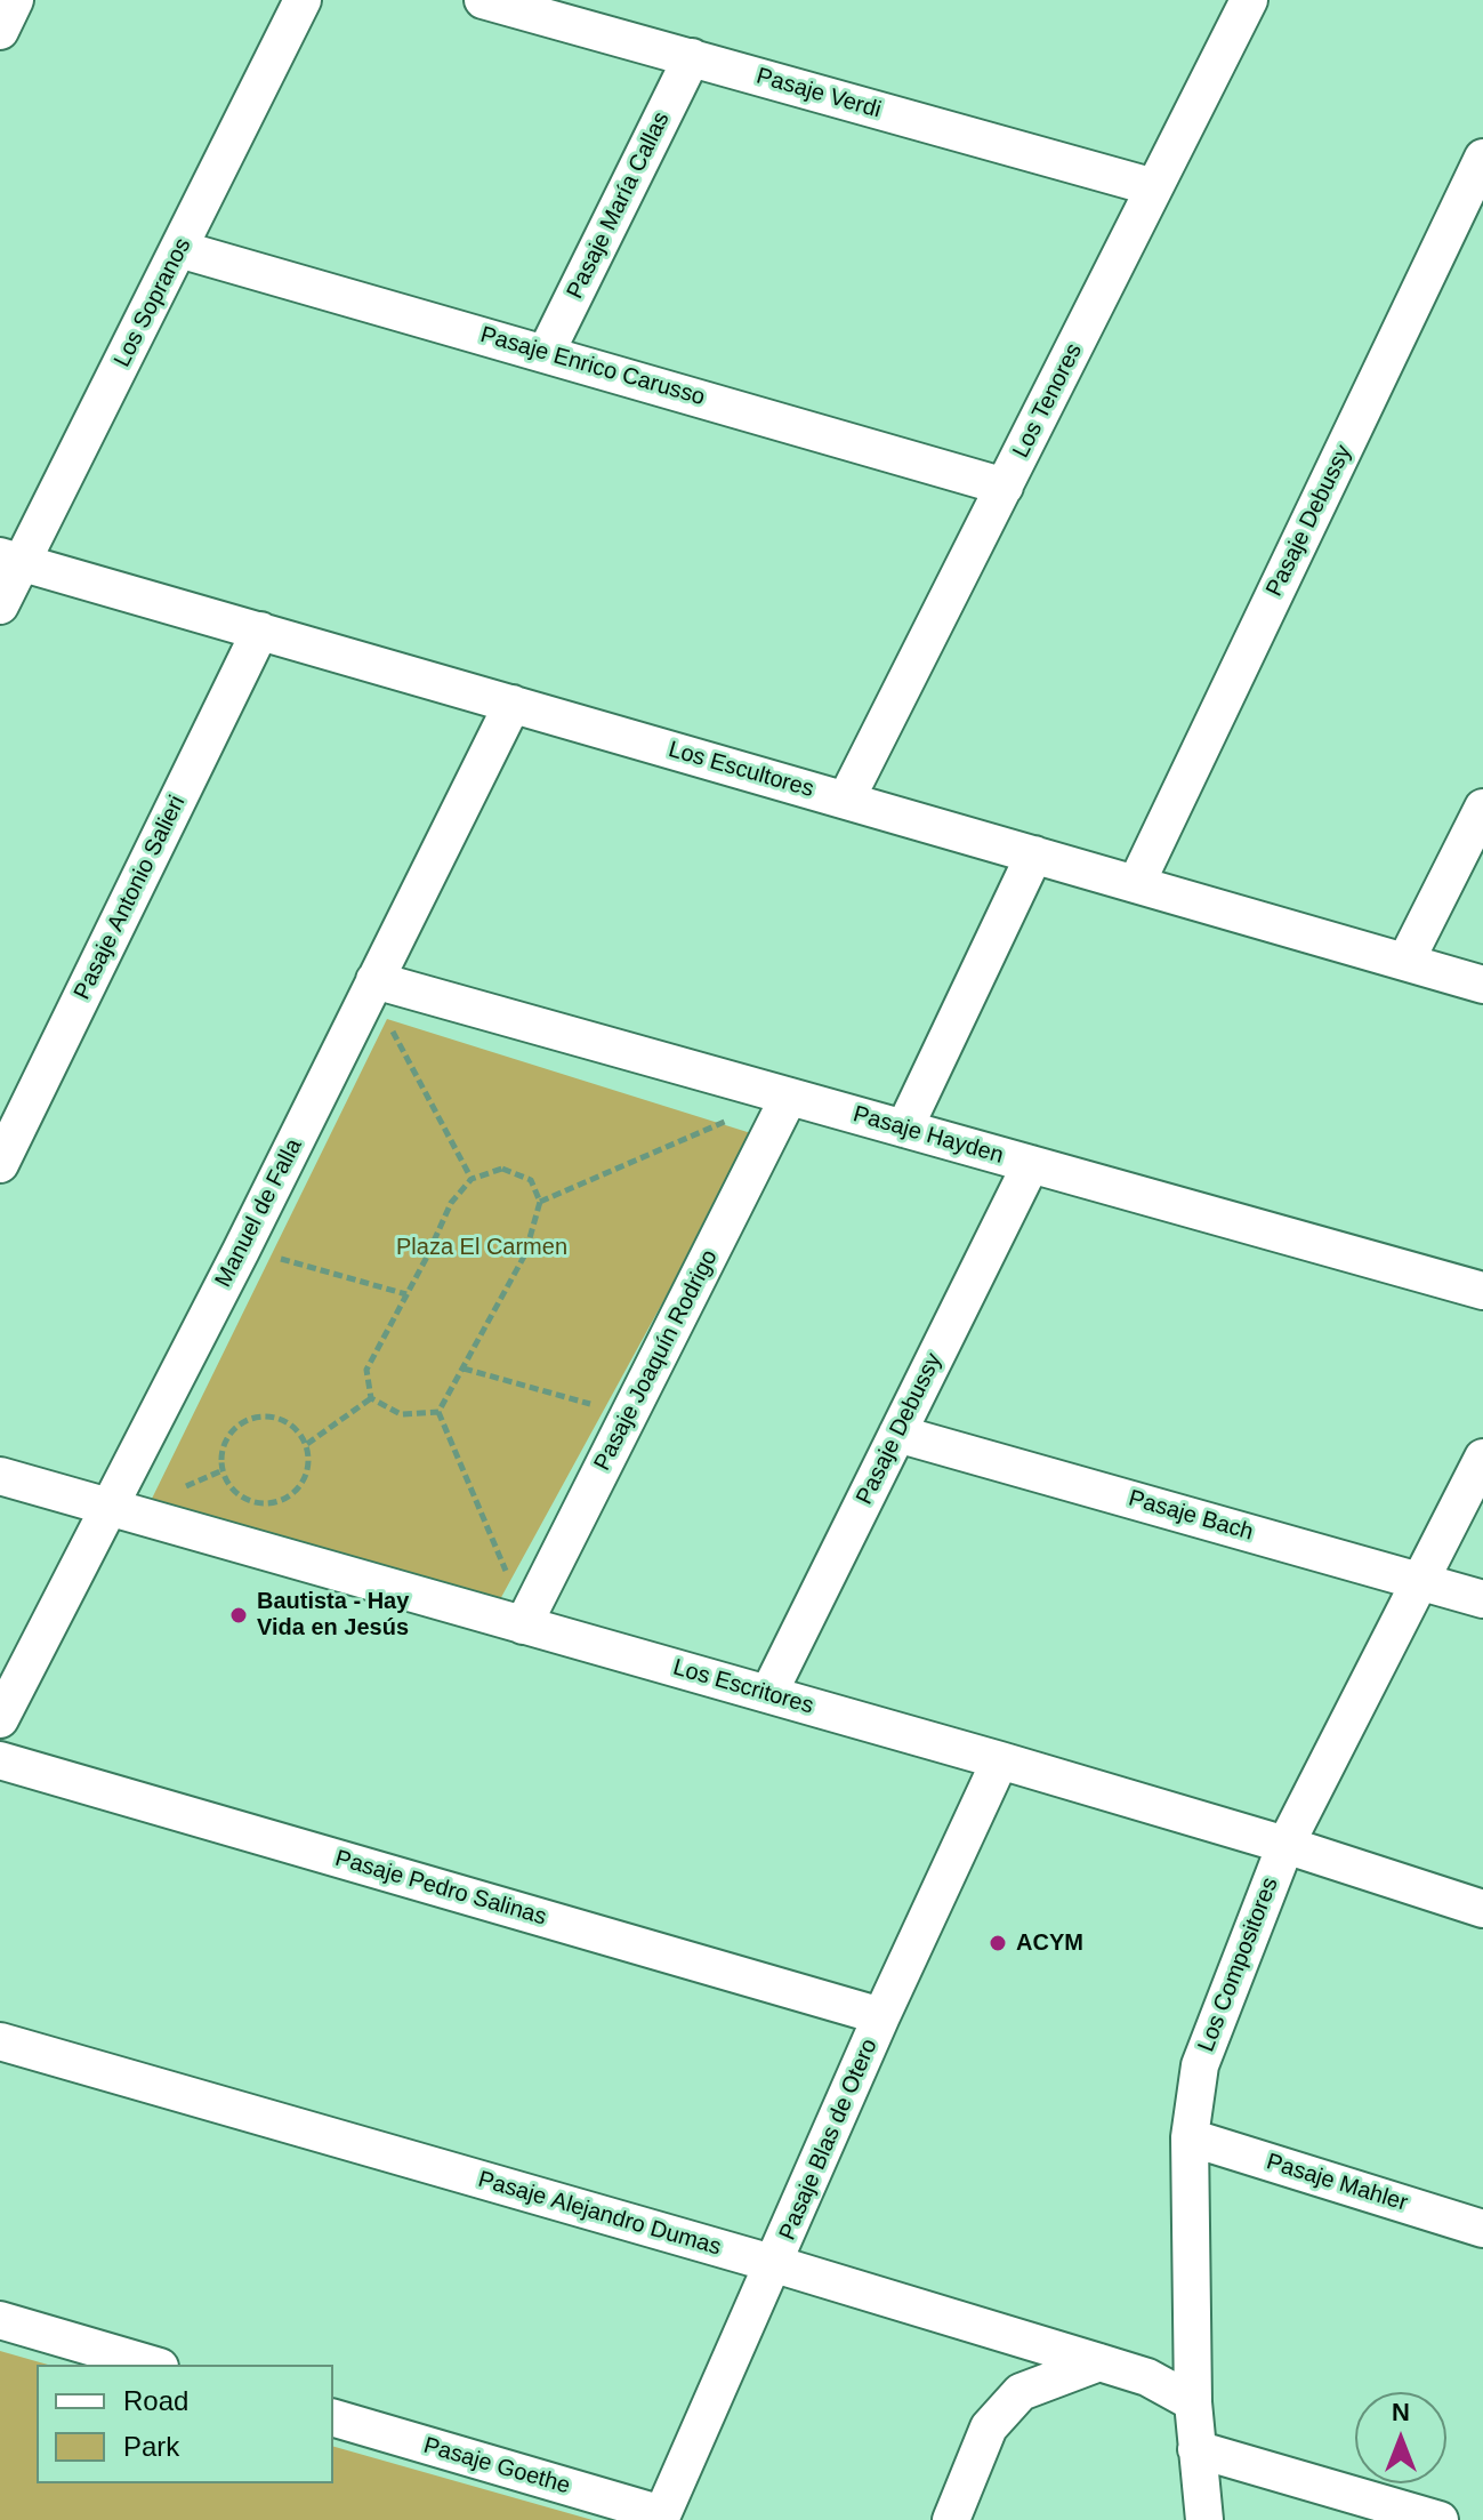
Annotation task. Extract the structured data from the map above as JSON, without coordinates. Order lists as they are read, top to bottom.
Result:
{
  "streets": {
    "street": [
      "Pasaje Verdi",
      "Pasaje María Callas",
      "Los Sopranos",
      "Pasaje Enrico Carusso",
      "Los Tenores",
      "Pasaje Debussy",
      "Los Escultores",
      "Pasaje Antonio Salieri",
      "Pasaje Hayden",
      "Manuel de Falla",
      "Pasaje Joaquín Rodrigo",
      "Pasaje Bach",
      "Los Escritores",
      "Pasaje Pedro Salinas",
      "Los Compositores",
      "Pasaje Blas de Otero",
      "Pasaje Mahler",
      "Pasaje Alejandro Dumas",
      "Pasaje Goethe"
    ]
  },
  "crossings": [
    ["Pasaje Verdi", "Pasaje María Callas"],
    ["Pasaje Verdi", "Los Tenores"],
    ["Pasaje María Callas", "Pasaje Enrico Carusso"],
    ["Los Sopranos", "Pasaje Enrico Carusso"],
    ["Los Sopranos", "Los Escultores"],
    ["Pasaje Enrico Carusso", "Los Tenores"],
    ["Los Tenores", "Los Escultores"],
    ["Pasaje Debussy", "Los Escultores"],
    ["Pasaje Debussy", "Pasaje Hayden"],
    ["Pasaje Debussy", "Pasaje Bach"],
    ["Pasaje Debussy", "Los Escritores"],
    ["Los Escultores", "Pasaje Antonio Salieri"],
    ["Los Escultores", "Manuel de Falla"],
    ["Pasaje Hayden", "Manuel de Falla"],
    ["Pasaje Hayden", "Pasaje Joaquín Rodrigo"],
    ["Manuel de Falla", "Los Escritores"],
    ["Pasaje Joaquín Rodrigo", "Los Escritores"],
    ["Pasaje Bach", "Los Compositores"],
    ["Los Escritores", "Los Compositores"],
    ["Los Escritores", "Pasaje Blas de Otero"],
    ["Pasaje Pedro Salinas", "Pasaje Blas de Otero"],
    ["Los Compositores", "Pasaje Mahler"],
    ["Los Compositores", "Pasaje Alejandro Dumas"],
    ["Pasaje Blas de Otero", "Pasaje Alejandro Dumas"],
    ["Pasaje Blas de Otero", "Pasaje Goethe"]
  ],
  "parks": ["Plaza El Carmen"],
  "places": ["Bautista - Hay Vida en Jesús", "ACYM"],
  "legend": ["Road", "Park"],
  "north": "top"
}
